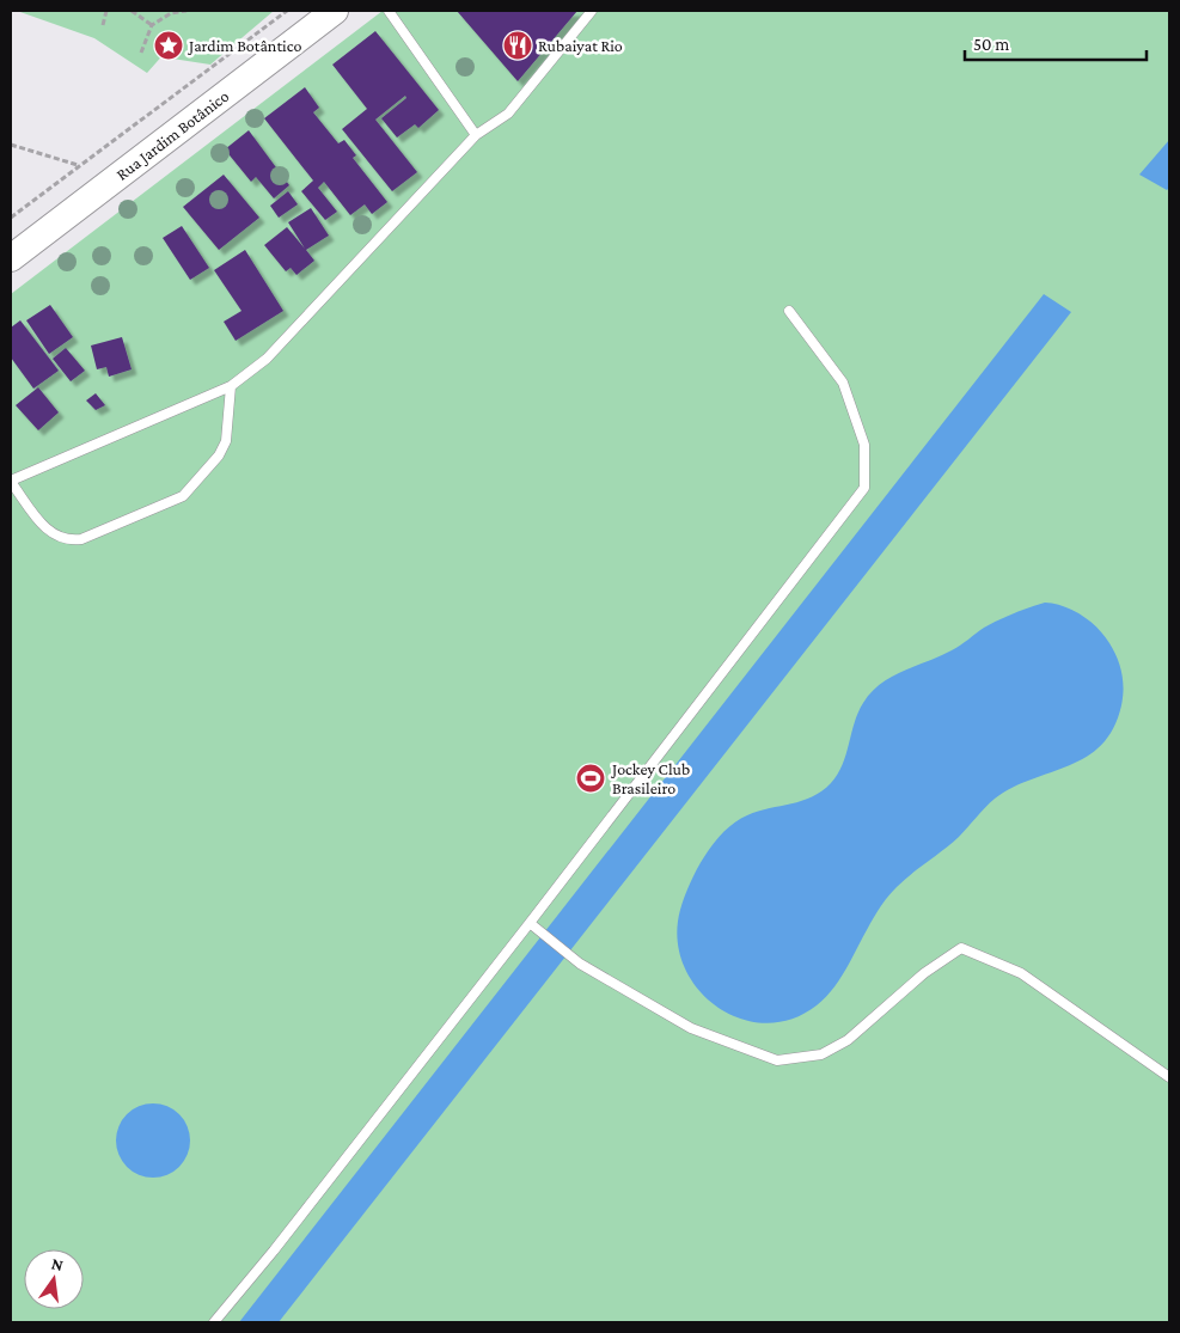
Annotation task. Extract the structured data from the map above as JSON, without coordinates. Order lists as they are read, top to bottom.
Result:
{
  "streets": {
    "main road": ["Rua Jardim Botânico"]
  },
  "places": {
    "place": ["Jardim Botântico"],
    "restaurant": ["Rubaiyat Rio"],
    "sports": ["Jockey Club Brasileiro"]
  },
  "scale_bar": "50 m",
  "north": "top"
}
